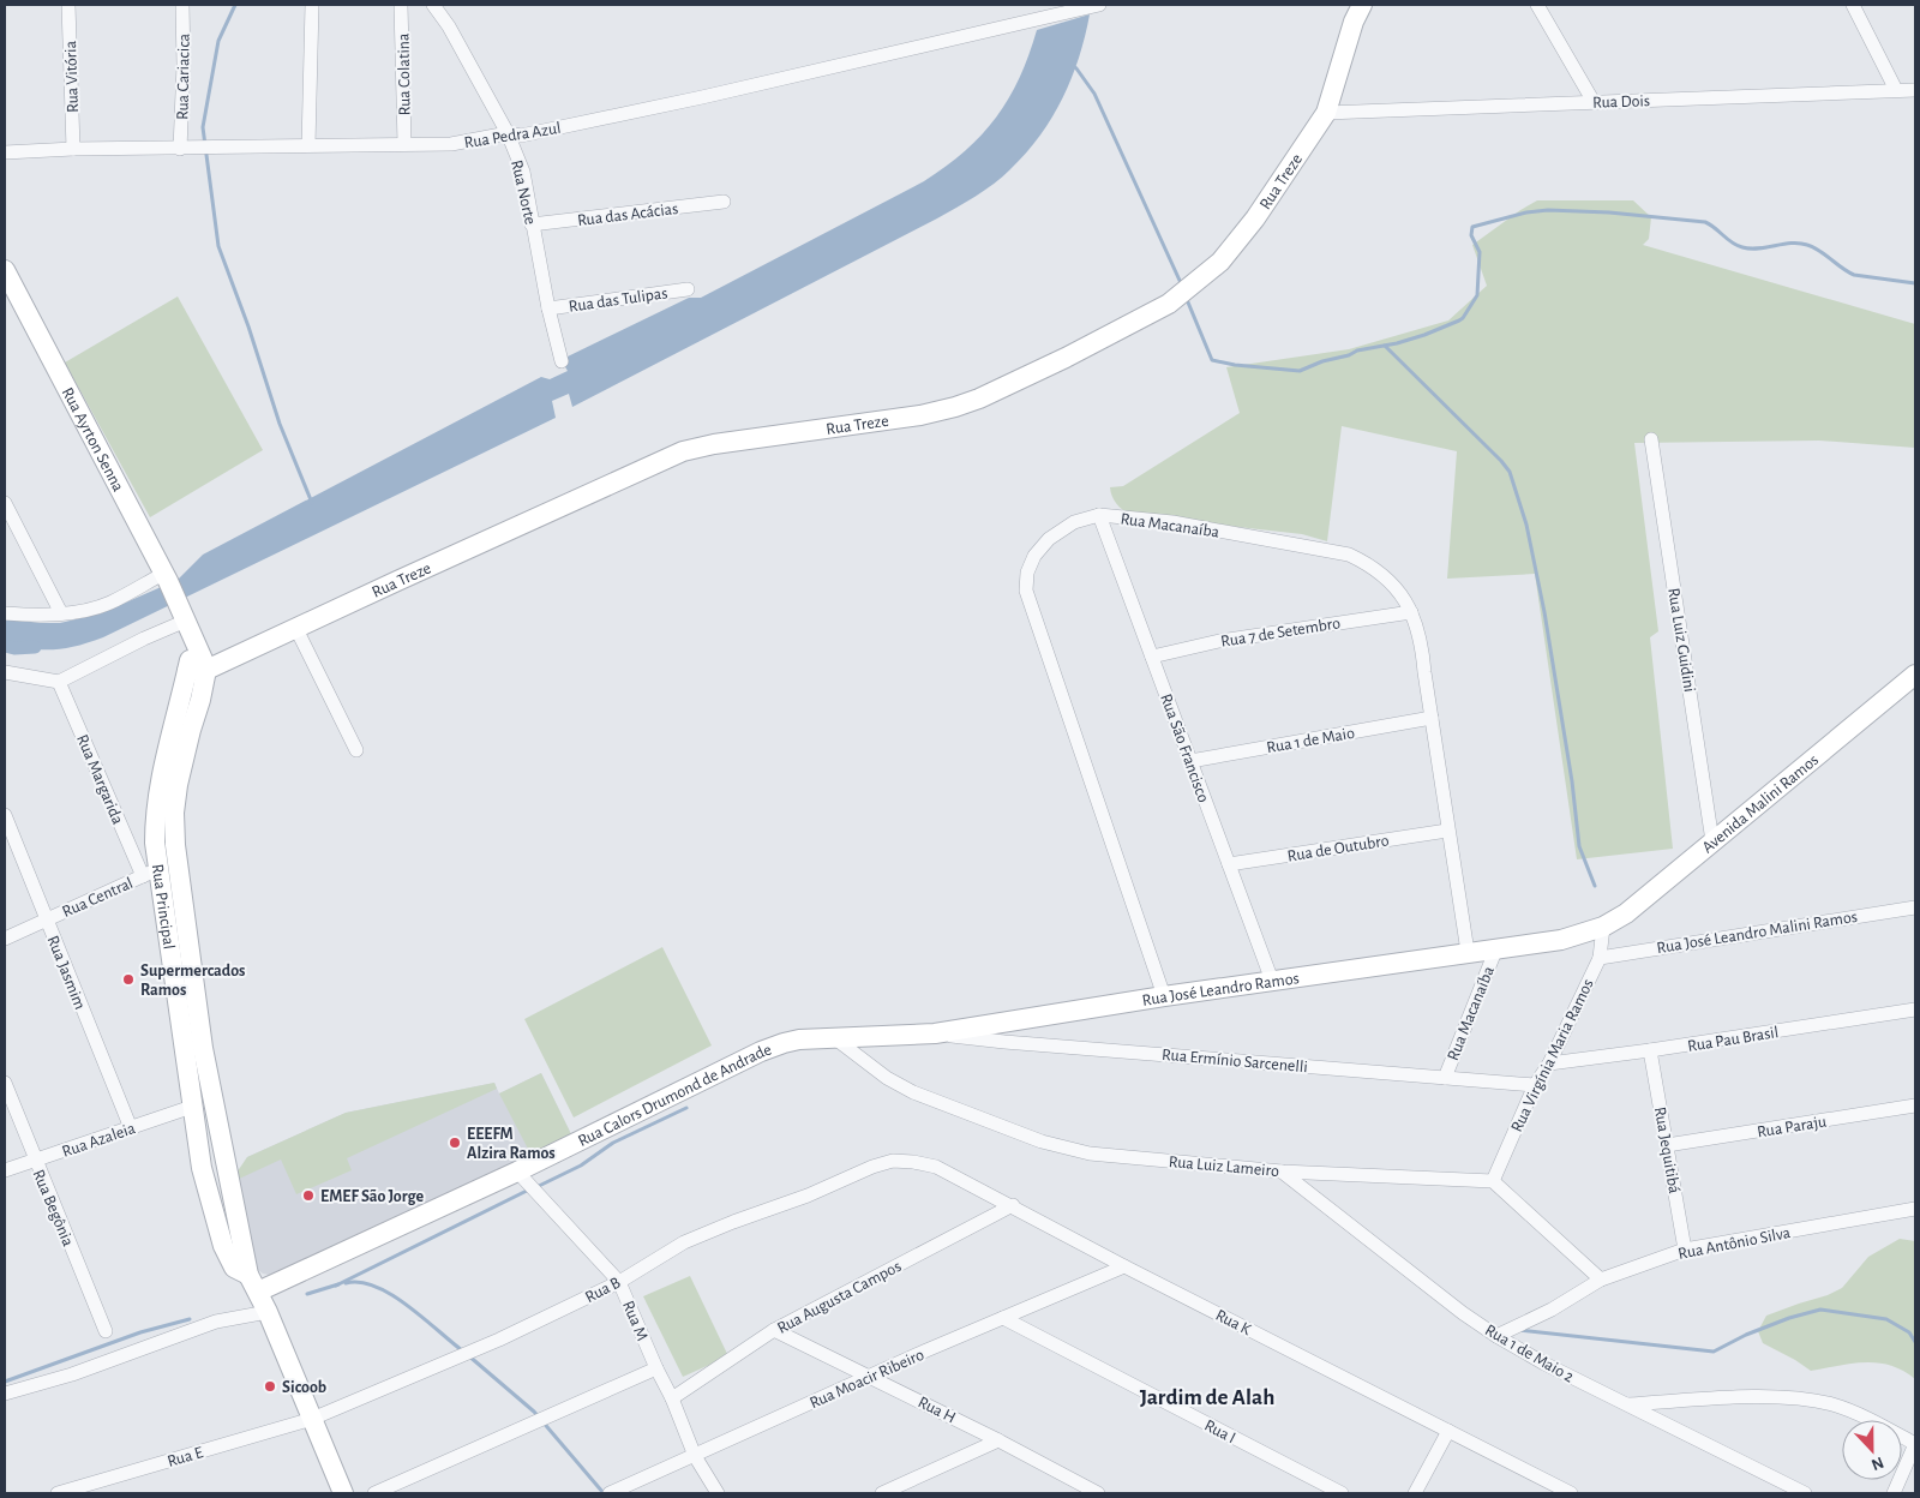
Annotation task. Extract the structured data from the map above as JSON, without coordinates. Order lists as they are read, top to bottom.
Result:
{
  "streets": {
    "street": [
      "Rua Colatina",
      "Rua Vitória",
      "Rua Cariacica",
      "Rua Dois",
      "Rua Pedra Azul",
      "Rua Treze",
      "Rua Norte",
      "Rua das Acácias",
      "Rua das Tulipas",
      "Rua Ayrton Senna",
      "Rua Macanaíba",
      "Rua 7 de Setembro",
      "Rua Luiz Guidini",
      "Rua 1 de Maio",
      "Rua São Francisco",
      "Rua Margarida",
      "Avenida Malini Ramos",
      "Rua de Outubro",
      "Rua Central",
      "Rua Principal",
      "Rua José Leandro Malini Ramos",
      "Rua Jasmim",
      "Rua José Leandro Ramos",
      "Rua Pau Brasil",
      "Rua Virgínia Maria Ramos",
      "Rua Ermínio Sarcenelli",
      "Rua Calors Drumond de Andrade",
      "Rua Paraju",
      "Rua Azaleia",
      "Rua Jequitibá",
      "Rua Luiz Lameiro",
      "Rua Begônia",
      "Rua Antônio Silva",
      "Rua B",
      "Rua Augusta Campos",
      "Rua M",
      "Rua K",
      "Rua 1 de Maio 2",
      "Rua Moacir Ribeiro",
      "Rua H",
      "Rua I",
      "Rua E"
    ]
  },
  "crossings": [
    ["Rua Colatina", "Rua Pedra Azul"],
    ["Rua Vitória", "Rua Pedra Azul"],
    ["Rua Cariacica", "Rua Pedra Azul"],
    ["Rua Dois", "Rua Treze"],
    ["Rua Pedra Azul", "Rua Norte"],
    ["Rua Treze", "Rua Principal"],
    ["Rua Norte", "Rua das Acácias"],
    ["Rua Norte", "Rua das Tulipas"],
    ["Rua Ayrton Senna", "Rua Principal"],
    ["Rua Macanaíba", "Rua 7 de Setembro"],
    ["Rua Macanaíba", "Rua 1 de Maio"],
    ["Rua Macanaíba", "Rua São Francisco"],
    ["Rua Macanaíba", "Rua de Outubro"],
    ["Rua Macanaíba", "Rua José Leandro Ramos"],
    ["Rua Macanaíba", "Rua Ermínio Sarcenelli"],
    ["Rua 7 de Setembro", "Rua São Francisco"],
    ["Rua Luiz Guidini", "Avenida Malini Ramos"],
    ["Rua 1 de Maio", "Rua São Francisco"],
    ["Rua São Francisco", "Rua de Outubro"],
    ["Rua São Francisco", "Rua José Leandro Ramos"],
    ["Rua Margarida", "Rua Central"],
    ["Rua Margarida", "Rua Principal"],
    ["Avenida Malini Ramos", "Rua José Leandro Ramos"],
    ["Avenida Malini Ramos", "Rua Virgínia Maria Ramos"],
    ["Rua Central", "Rua Principal"],
    ["Rua Central", "Rua Jasmim"],
    ["Rua Principal", "Rua Calors Drumond de Andrade"],
    ["Rua Principal", "Rua Azaleia"],
    ["Rua Principal", "Rua B"],
    ["Rua Principal", "Rua E"],
    ["Rua José Leandro Malini Ramos", "Rua Virgínia Maria Ramos"],
    ["Rua Jasmim", "Rua Azaleia"],
    ["Rua José Leandro Ramos", "Rua Virgínia Maria Ramos"],
    ["Rua José Leandro Ramos", "Rua Ermínio Sarcenelli"],
    ["Rua José Leandro Ramos", "Rua Calors Drumond de Andrade"],
    ["Rua José Leandro Ramos", "Rua Luiz Lameiro"],
    ["Rua Pau Brasil", "Rua Virgínia Maria Ramos"],
    ["Rua Pau Brasil", "Rua Jequitibá"],
    ["Rua Virgínia Maria Ramos", "Rua Ermínio Sarcenelli"],
    ["Rua Virgínia Maria Ramos", "Rua Luiz Lameiro"],
    ["Rua Calors Drumond de Andrade", "Rua Luiz Lameiro"],
    ["Rua Calors Drumond de Andrade", "Rua M"],
    ["Rua Paraju", "Rua Jequitibá"],
    ["Rua Azaleia", "Rua Begônia"],
    ["Rua Jequitibá", "Rua Antônio Silva"],
    ["Rua Luiz Lameiro", "Rua 1 de Maio 2"],
    ["Rua Antônio Silva", "Rua 1 de Maio 2"],
    ["Rua B", "Rua M"],
    ["Rua B", "Rua K"],
    ["Rua B", "Rua E"],
    ["Rua Augusta Campos", "Rua M"],
    ["Rua Augusta Campos", "Rua K"],
    ["Rua Augusta Campos", "Rua H"],
    ["Rua M", "Rua Moacir Ribeiro"],
    ["Rua K", "Rua Moacir Ribeiro"],
    ["Rua Moacir Ribeiro", "Rua H"],
    ["Rua Moacir Ribeiro", "Rua I"]
  ],
  "districts": ["Jardim de Alah"],
  "places": [
    "Supermercados Ramos",
    "EEEFM Alzira Ramos",
    "EMEF São Jorge",
    "Sicoob"
  ],
  "north": "bottom"
}
